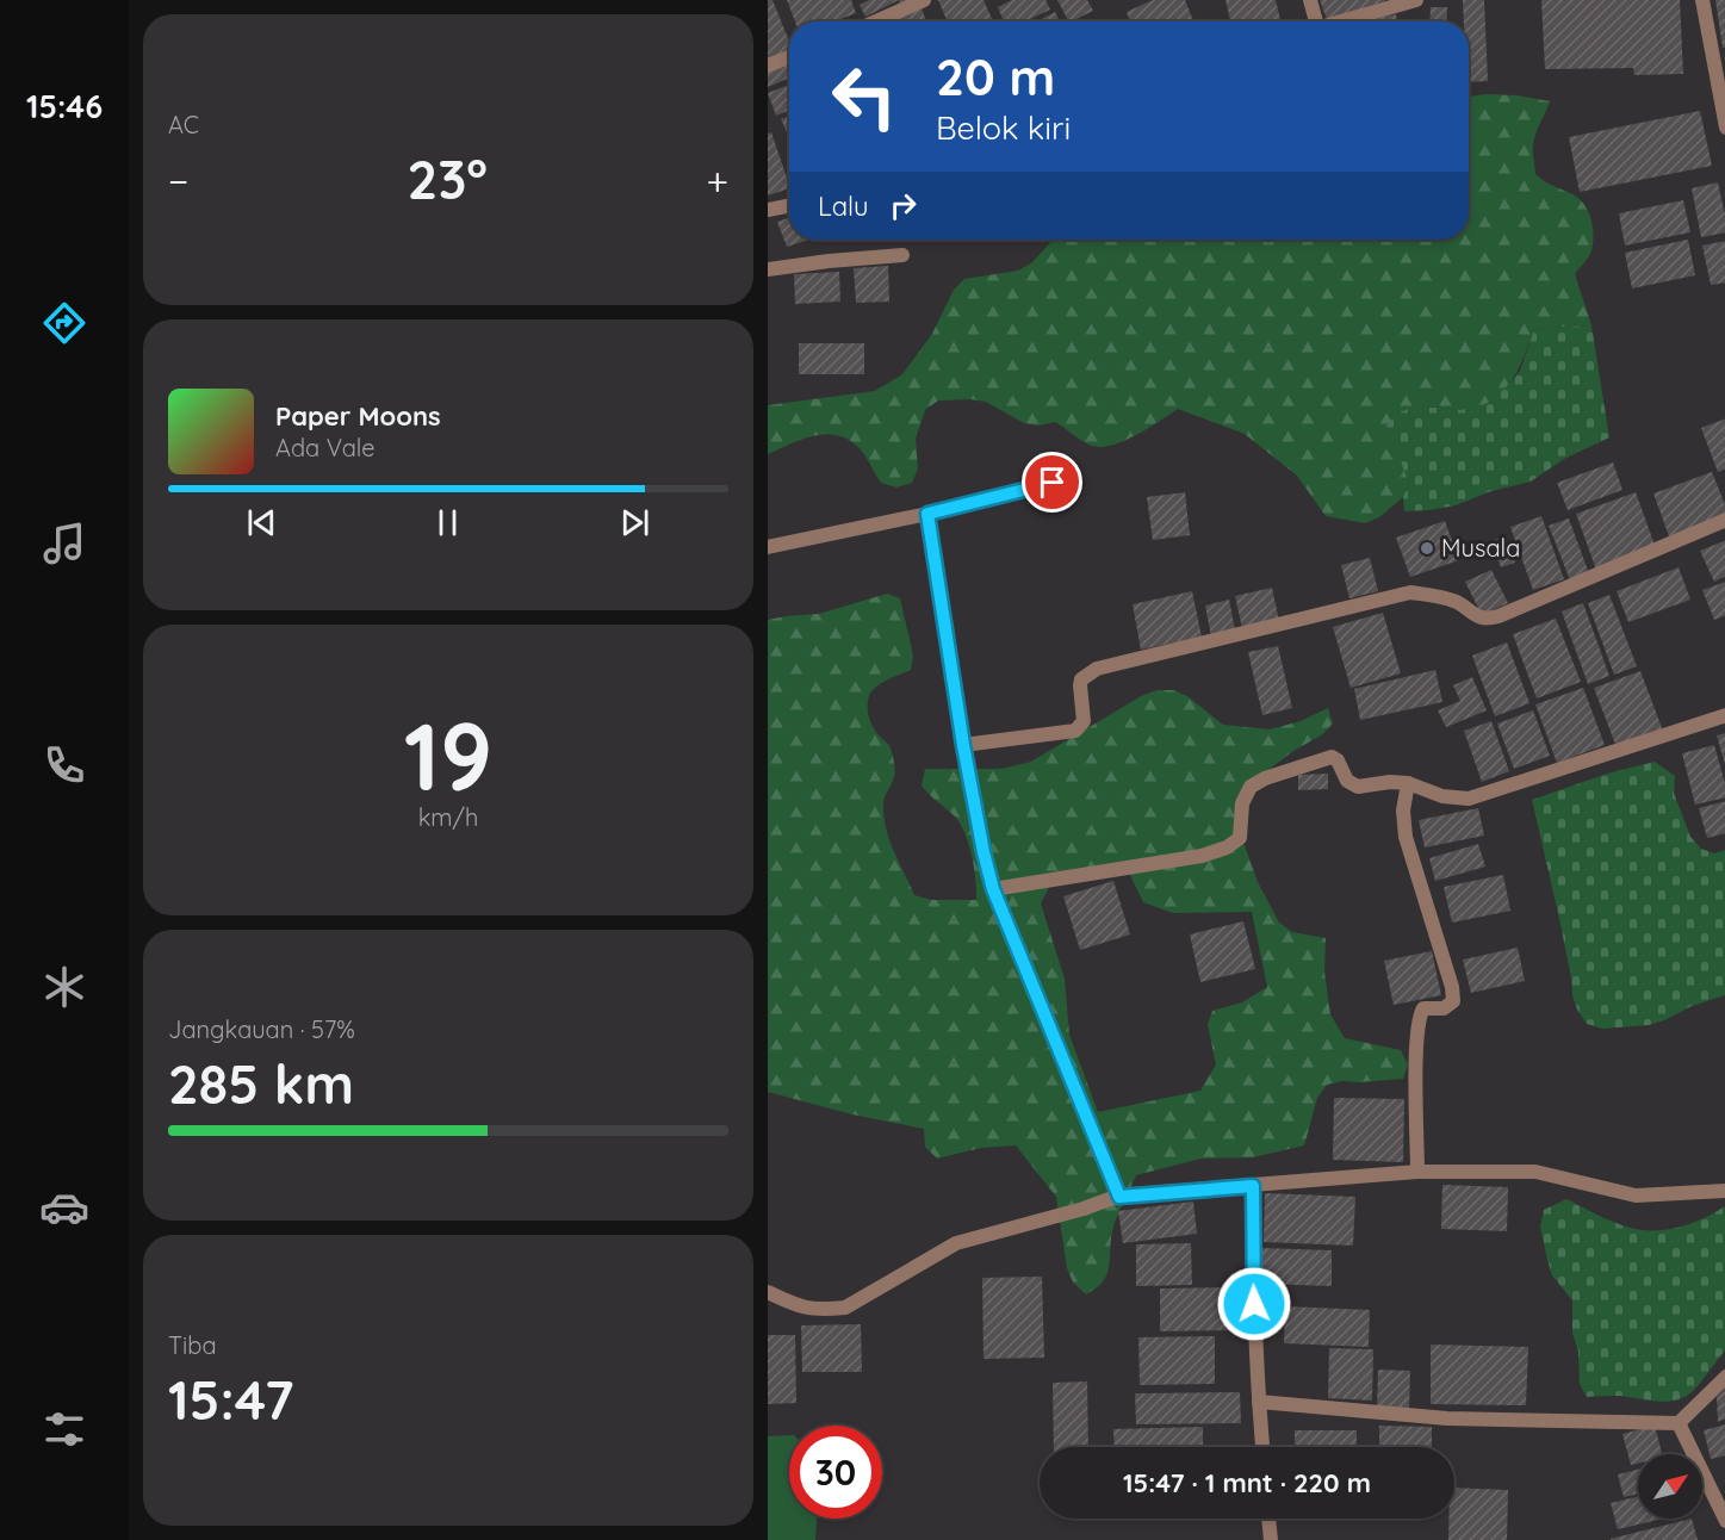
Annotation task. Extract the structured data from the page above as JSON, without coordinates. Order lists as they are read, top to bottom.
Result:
{
  "places": ["Musala"],
  "north": "top right",
  "page": {
    "tabs": "15:46",
    "tile": [
      "AC",
      ["19", "km/h"],
      ["Jangkauan · 57%", "285 km"],
      ["Tiba", "15:47"]
    ],
    "turn": ["20 m", "Belok kiri"],
    "heat": ["−", "23°", "+"],
    "then": "Lalu",
    "song": ["Paper Moons", "Ada Vale"],
    "limit": "30",
    "trip": "15:47 · 1 mnt · 220 m"
  }
}
